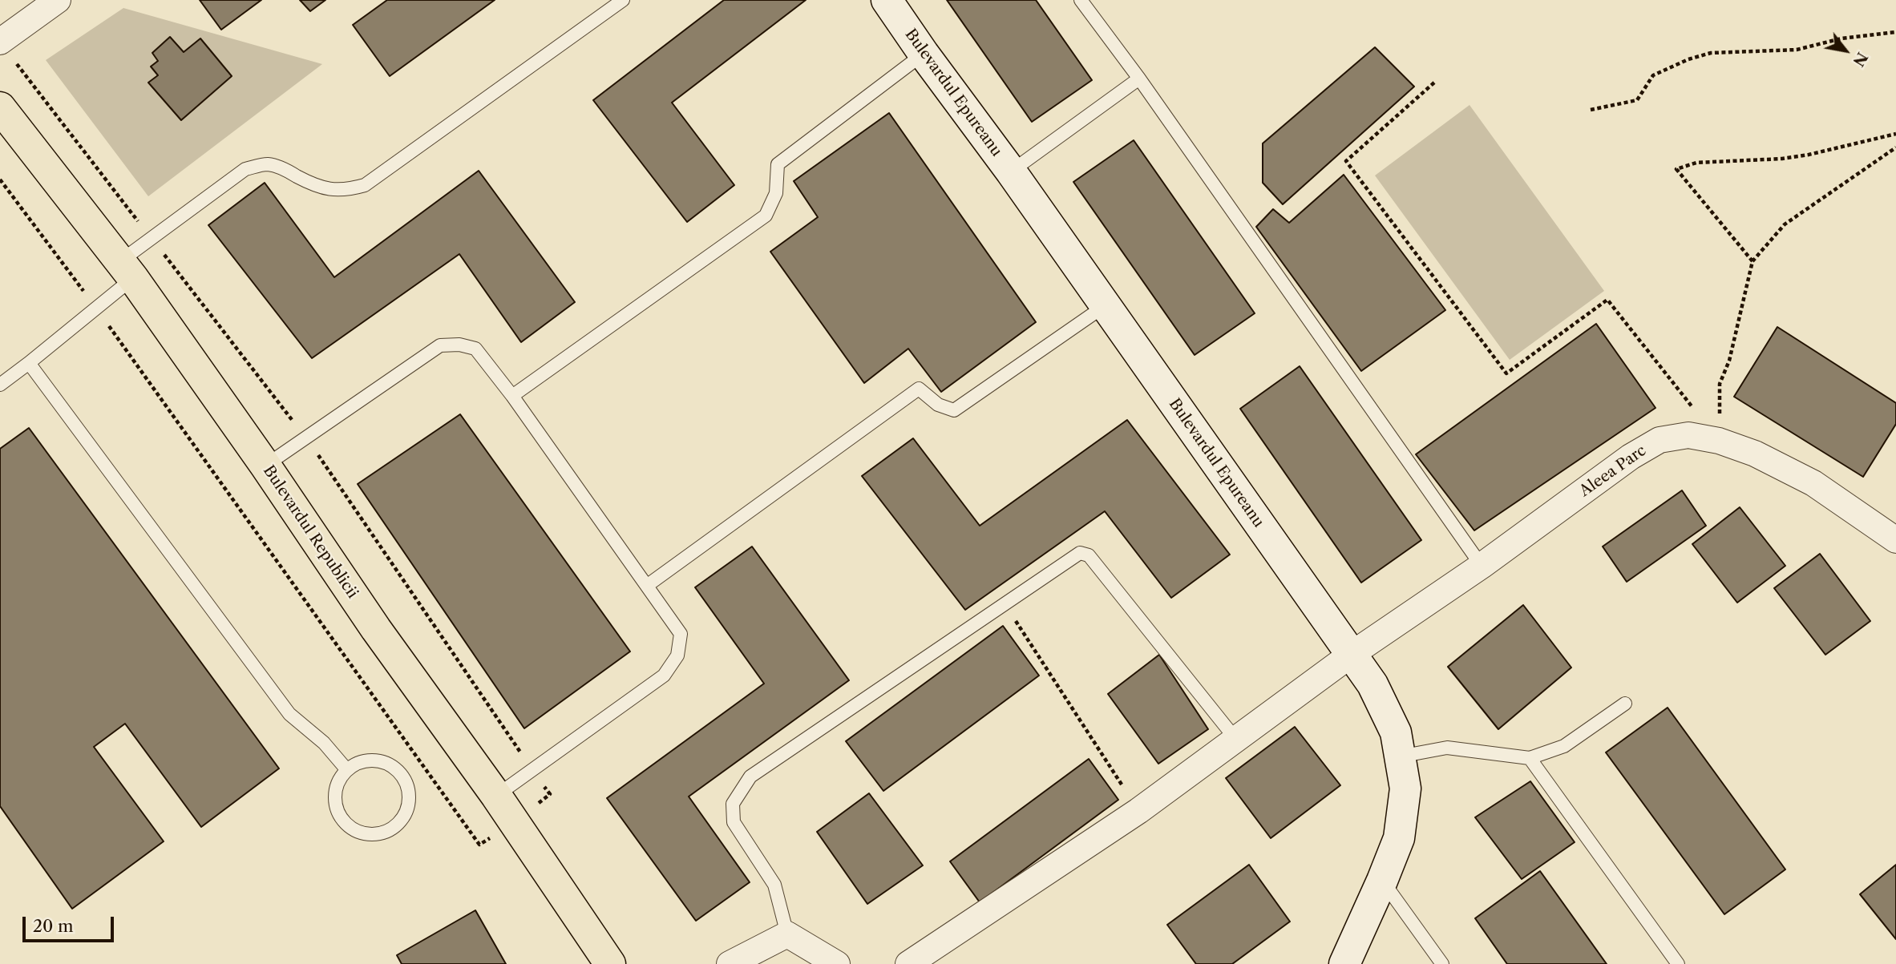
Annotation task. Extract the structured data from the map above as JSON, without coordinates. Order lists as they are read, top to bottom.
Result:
{
  "streets": {
    "main road": ["Bulevardul Epureanu", "Bulevardul Republicii"],
    "street": ["Aleea Parc"]
  },
  "crossings": [
    ["Bulevardul Epureanu", "Aleea Parc"]
  ],
  "scale_bar": "20 m",
  "north": "bottom right"
}
